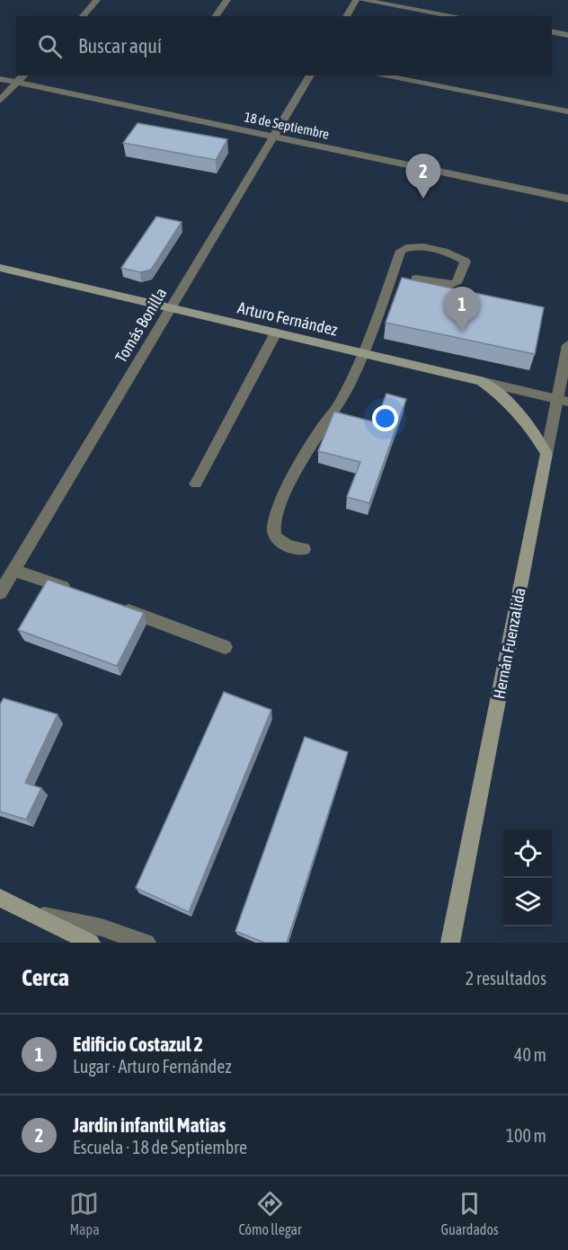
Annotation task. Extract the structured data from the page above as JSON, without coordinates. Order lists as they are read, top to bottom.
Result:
{
  "streets": {
    "main road": ["Arturo Fernández", "Hernán Fuenzalida"],
    "street": ["18 de Septiembre", "Tomás Bonilla"]
  },
  "crossings": [
    ["18 de Septiembre", "Tomás Bonilla"],
    ["Arturo Fernández", "Tomás Bonilla"],
    ["Arturo Fernández", "Hernán Fuenzalida"]
  ],
  "page": {
    "search": "Buscar aquí",
    "pins": ["2", "1"],
    "heading": ["Cerca", "2 resultados"],
    "list": [
      {
        "mark": "1",
        "name": "Edificio Costazul 2",
        "note": "Lugar · Arturo Fernández",
        "value": "40 m"
      },
      {
        "mark": "2",
        "name": "Jardin infantil Matias",
        "note": "Escuela · 18 de Septiembre",
        "value": "100 m"
      }
    ],
    "nav": ["Mapa", "Cómo llegar", "Guardados"]
  }
}
